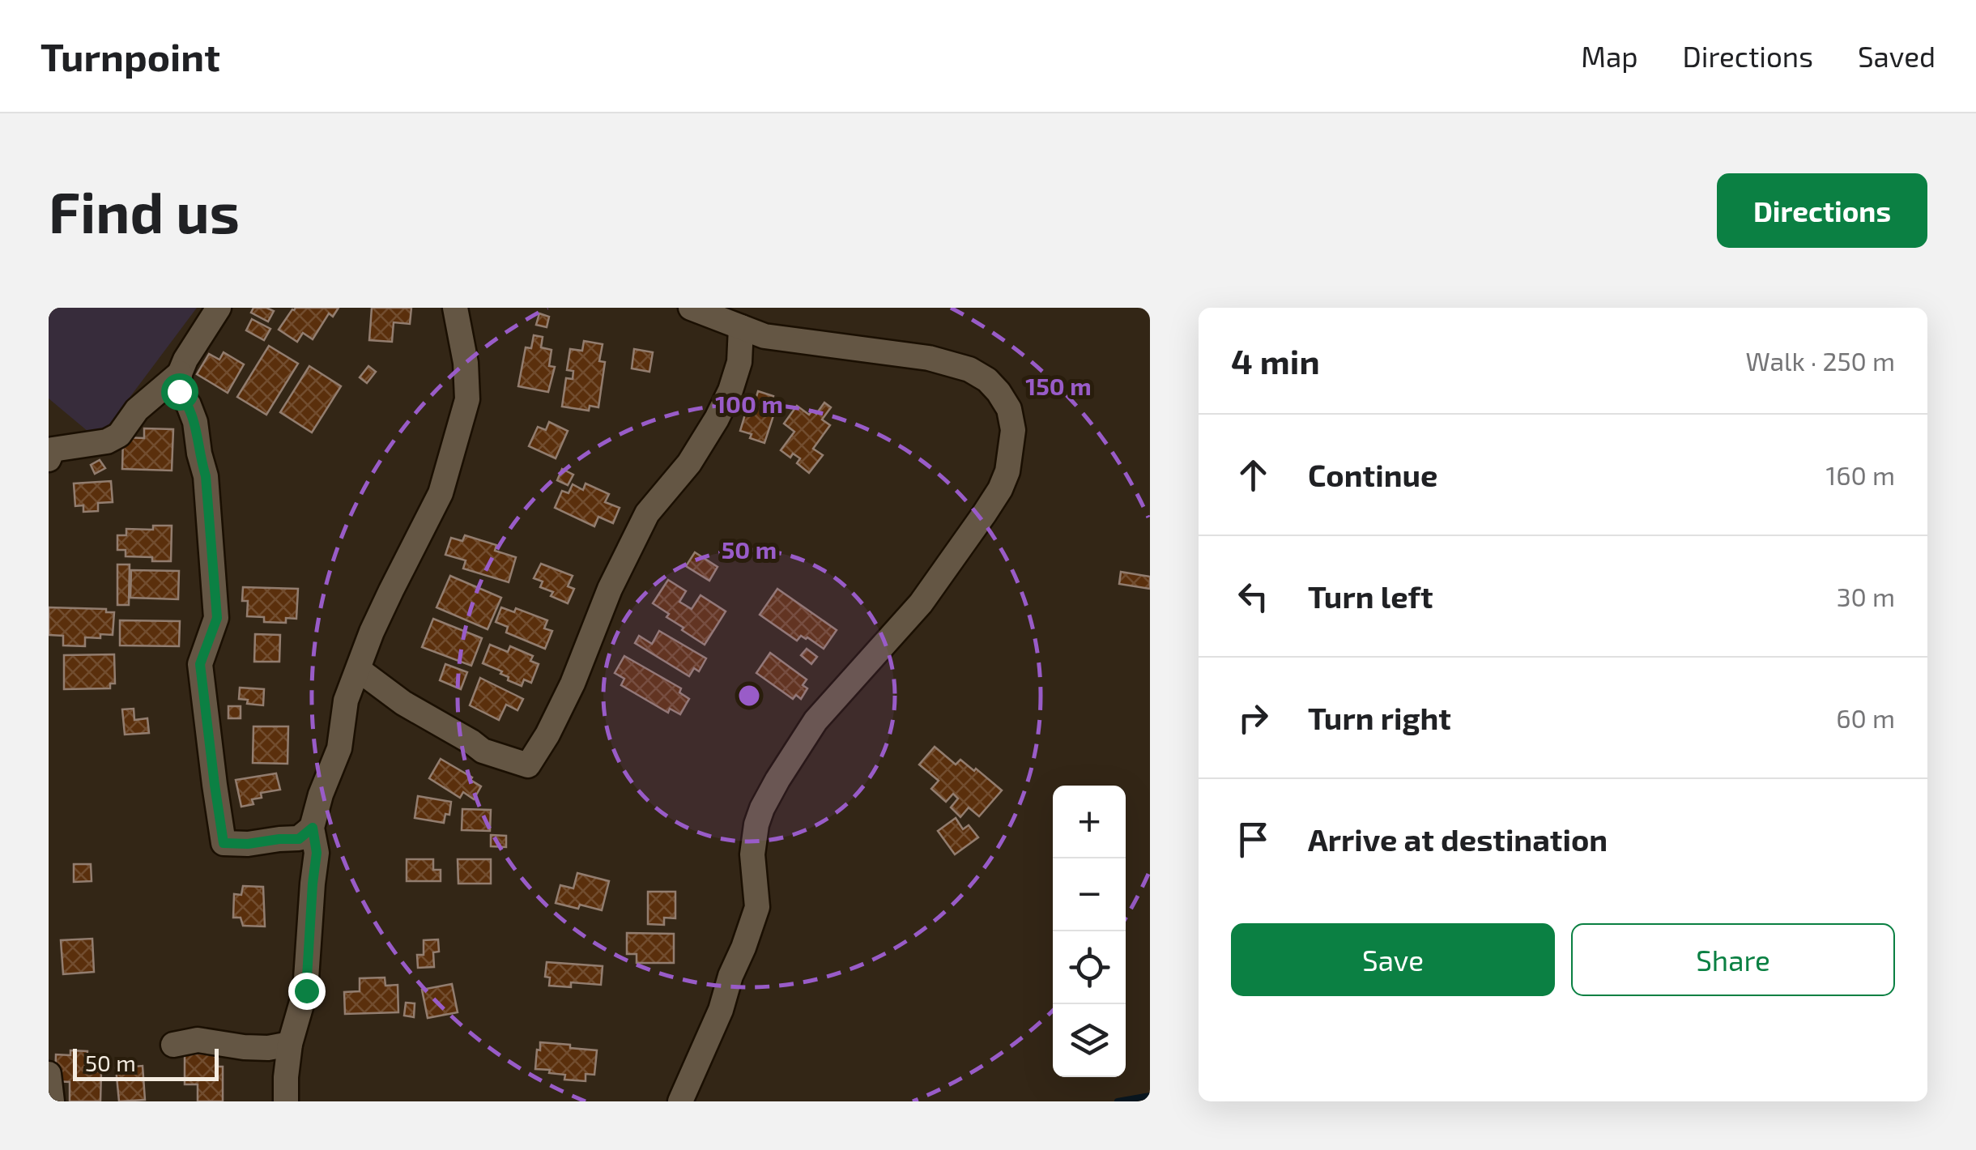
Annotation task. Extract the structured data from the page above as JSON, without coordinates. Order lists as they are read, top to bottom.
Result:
{
  "scale_bar": "50 m",
  "page": {
    "header": "Turnpoint",
    "nav": ["Map", "Directions", "Saved"],
    "buttons": [
      "Directions",
      ["Save", "Share"]
    ],
    "title": "Find us",
    "heading": ["4 min", "Walk · 250 m"],
    "list": [
      ["Continue", "160 m"],
      ["Turn left", "30 m"],
      ["Turn right", "60 m"],
      "Arrive at destination"
    ],
    "map_buttons": ["+", "−"],
    "scale": "50 m"
  },
  "rings": ["150 m", "100 m", "50 m"]
}
